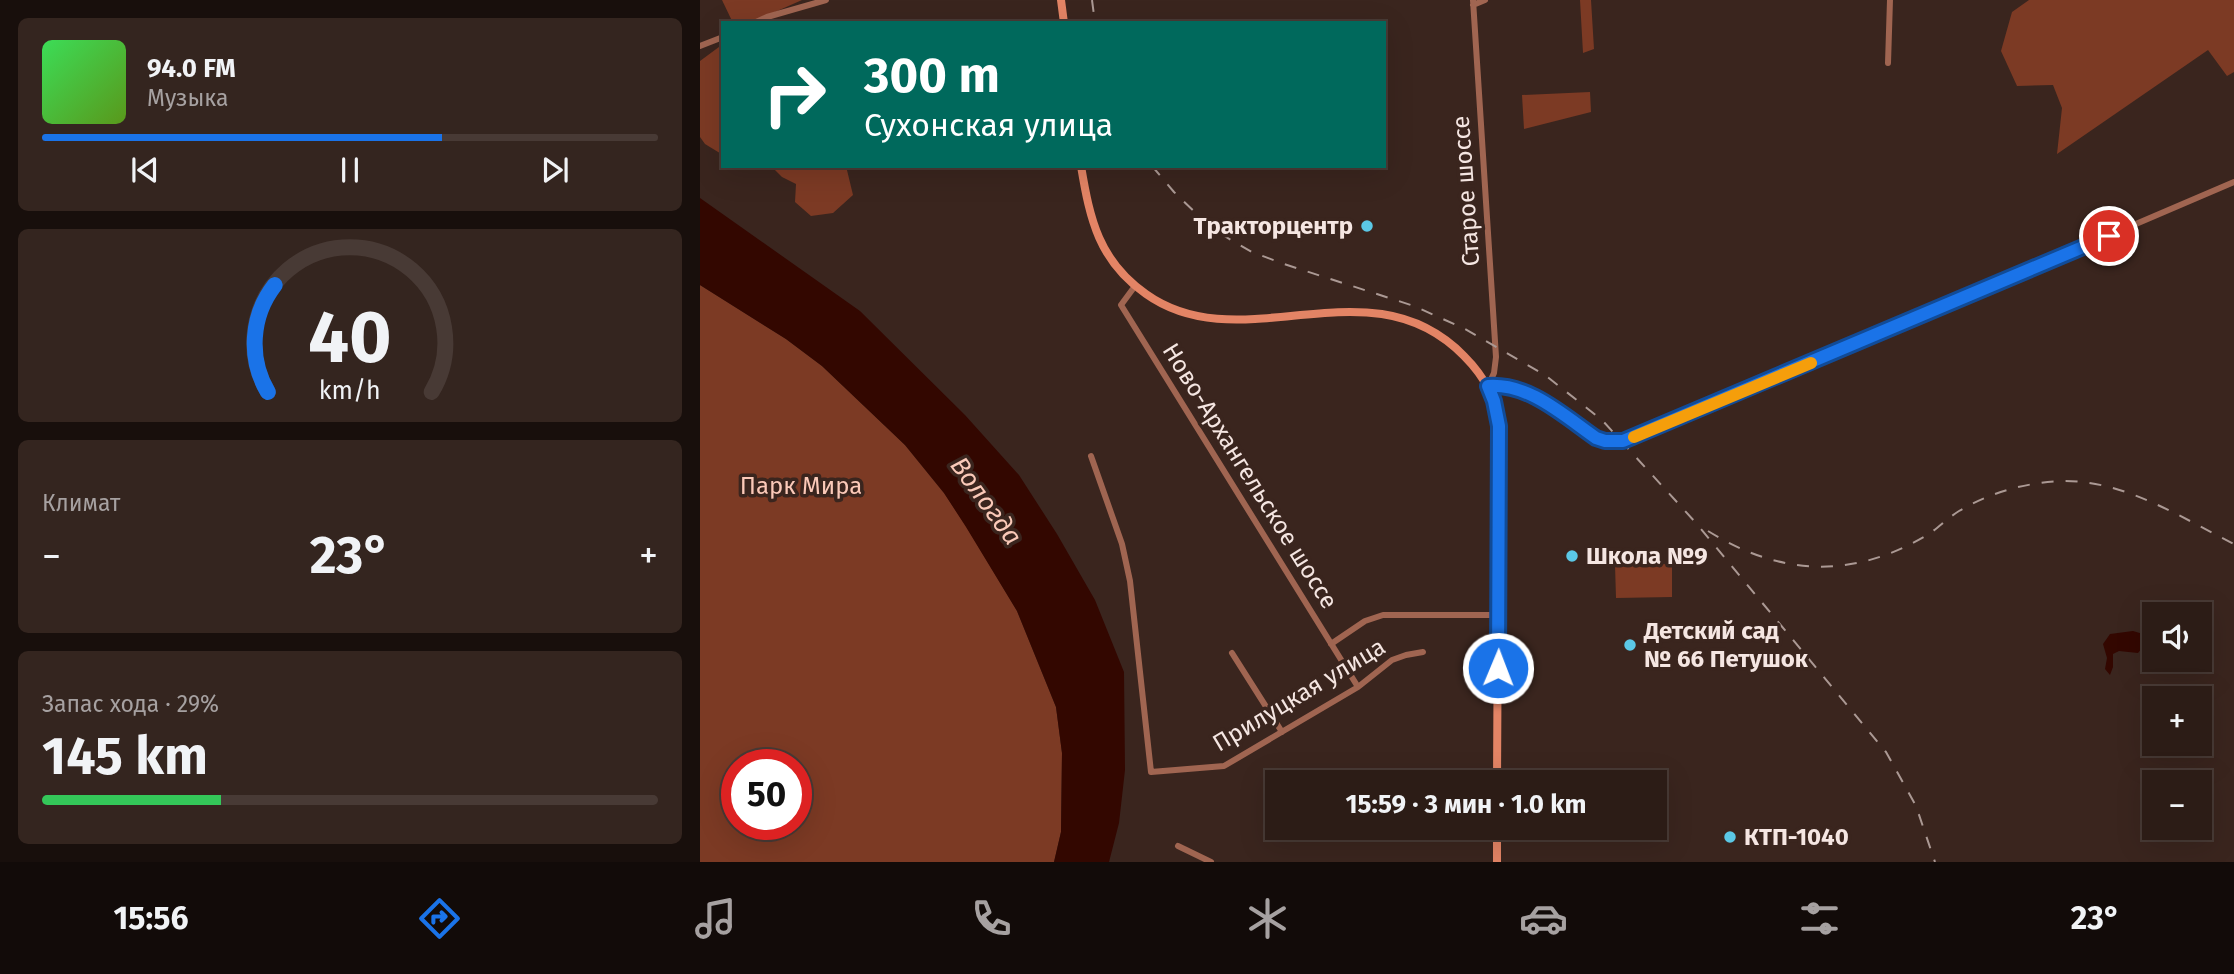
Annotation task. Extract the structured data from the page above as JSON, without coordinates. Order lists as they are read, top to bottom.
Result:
{
  "streets": {
    "street": ["Старое шоссе", "Ново-Архангельское шоссе", "Прилуцкая улица"]
  },
  "crossings": [
    ["Ново-Архангельское шоссе", "Прилуцкая улица"]
  ],
  "water": ["Вологда"],
  "parks": ["Парк Мира"],
  "places": [
    "Тракторцентр",
    "Школа №9",
    "Детский сад № 66 Петушок",
    "КТП-1040"
  ],
  "page": {
    "turn": ["300 m", "Сухонская улица"],
    "song": ["94.0 FM", "Музыка"],
    "tile": [
      "Климат",
      ["Запас хода · 29%", "145 km"]
    ],
    "heat": ["−", "23°", "+"],
    "map_buttons": ["+", "−"],
    "limit": "50",
    "trip": "15:59 · 3 мин · 1.0 km",
    "tabs": ["15:56", "23°"],
    "gauge": ["40", "km/h"]
  }
}
